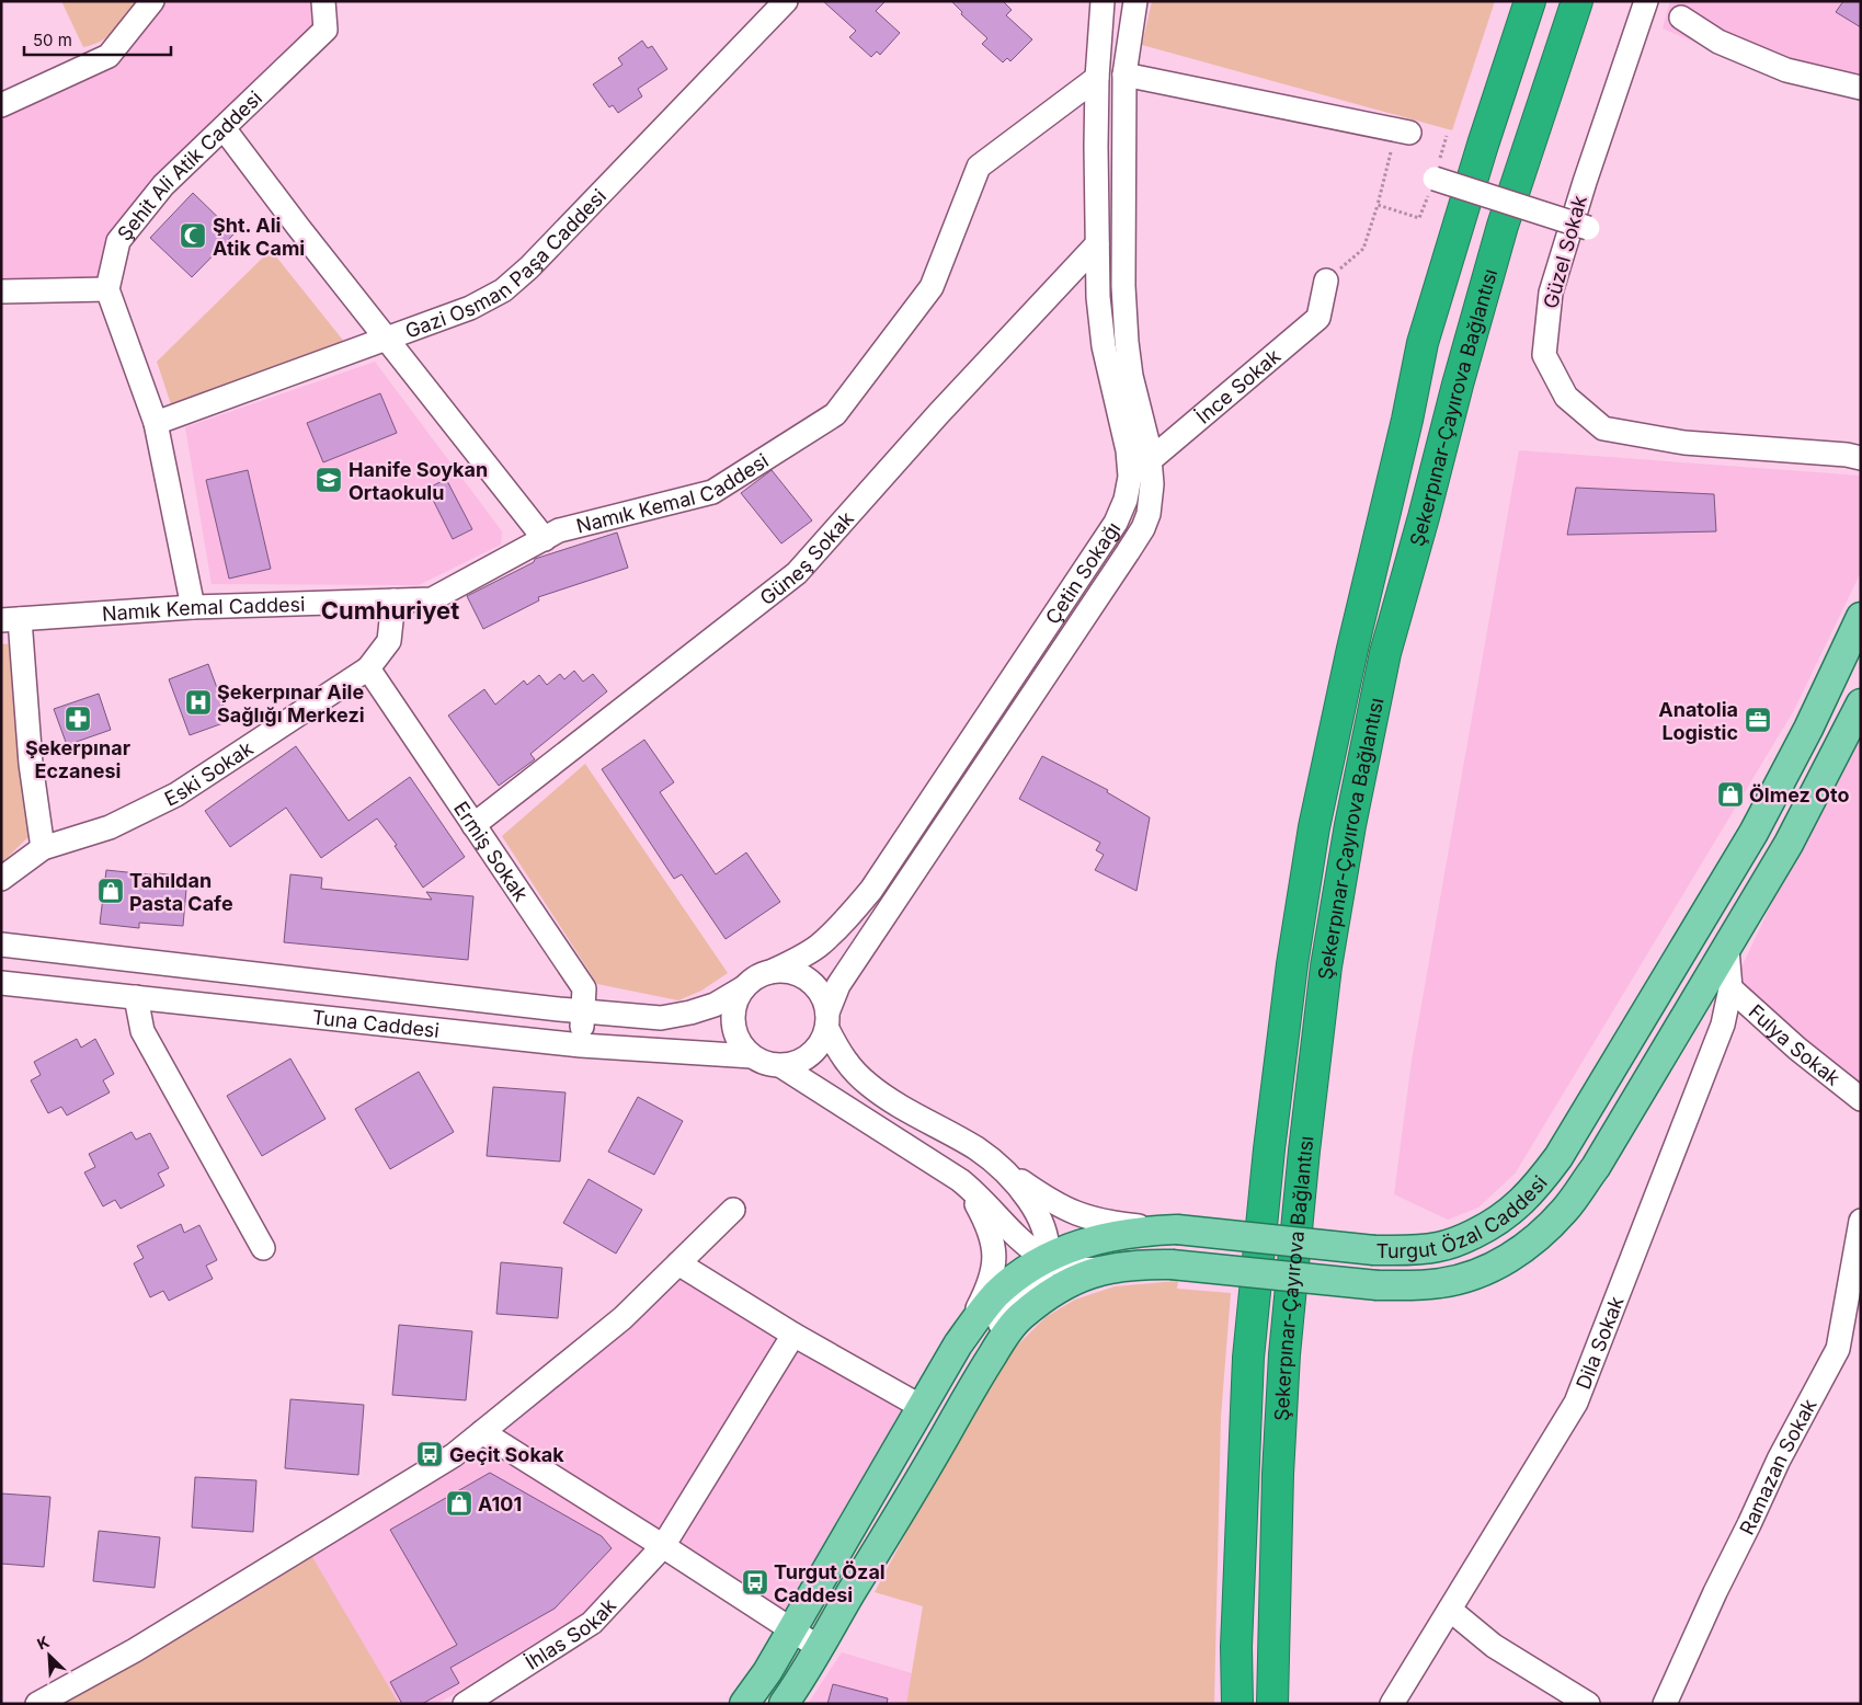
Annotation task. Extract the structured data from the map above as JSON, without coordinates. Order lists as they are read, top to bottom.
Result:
{
  "streets": {
    "highway": ["Şekerpınar-Çayırova Bağlantısı"],
    "main road": ["Turgut Özal Caddesi"],
    "street": [
      "Şehit Ali Atik Caddesi",
      "Güzel Sokak",
      "Gazi Osman Paşa Caddesi",
      "İnce Sokak",
      "Namık Kemal Caddesi",
      "Güneş Sokak",
      "Çetin Sokağı",
      "Eski Sokak",
      "Ermiş Sokak",
      "Tuna Caddesi",
      "Fulya Sokak",
      "Dila Sokak",
      "Ramazan Sokak",
      "İhlas Sokak"
    ]
  },
  "crossings": [
    ["İnce Sokak", "Çetin Sokağı"],
    ["Namık Kemal Caddesi", "Çetin Sokağı"],
    ["Namık Kemal Caddesi", "Eski Sokak"],
    ["Güneş Sokak", "Çetin Sokağı"],
    ["Güneş Sokak", "Ermiş Sokak"],
    ["Çetin Sokağı", "Tuna Caddesi"],
    ["Eski Sokak", "Ermiş Sokak"],
    ["Ermiş Sokak", "Tuna Caddesi"],
    ["Fulya Sokak", "Dila Sokak"],
    ["Turgut Özal Caddesi", "Dila Sokak"]
  ],
  "districts": ["Cumhuriyet"],
  "places": {
    "mosque": ["Şht. Ali Atik Cami"],
    "school or university": ["Hanife Soykan Ortaokulu"],
    "hospital": ["Şekerpınar Aile Sağlığı Merkezi"],
    "pharmacy": ["Şekerpınar Eczanesi"],
    "office": ["Anatolia Logistic"],
    "shop": ["Ölmez Oto", "Tahıldan Pasta Cafe", "A101"],
    "bus stop": ["Geçit Sokak", "Turgut Özal Caddesi"]
  },
  "scale_bar": "50 m",
  "north": "top left"
}
